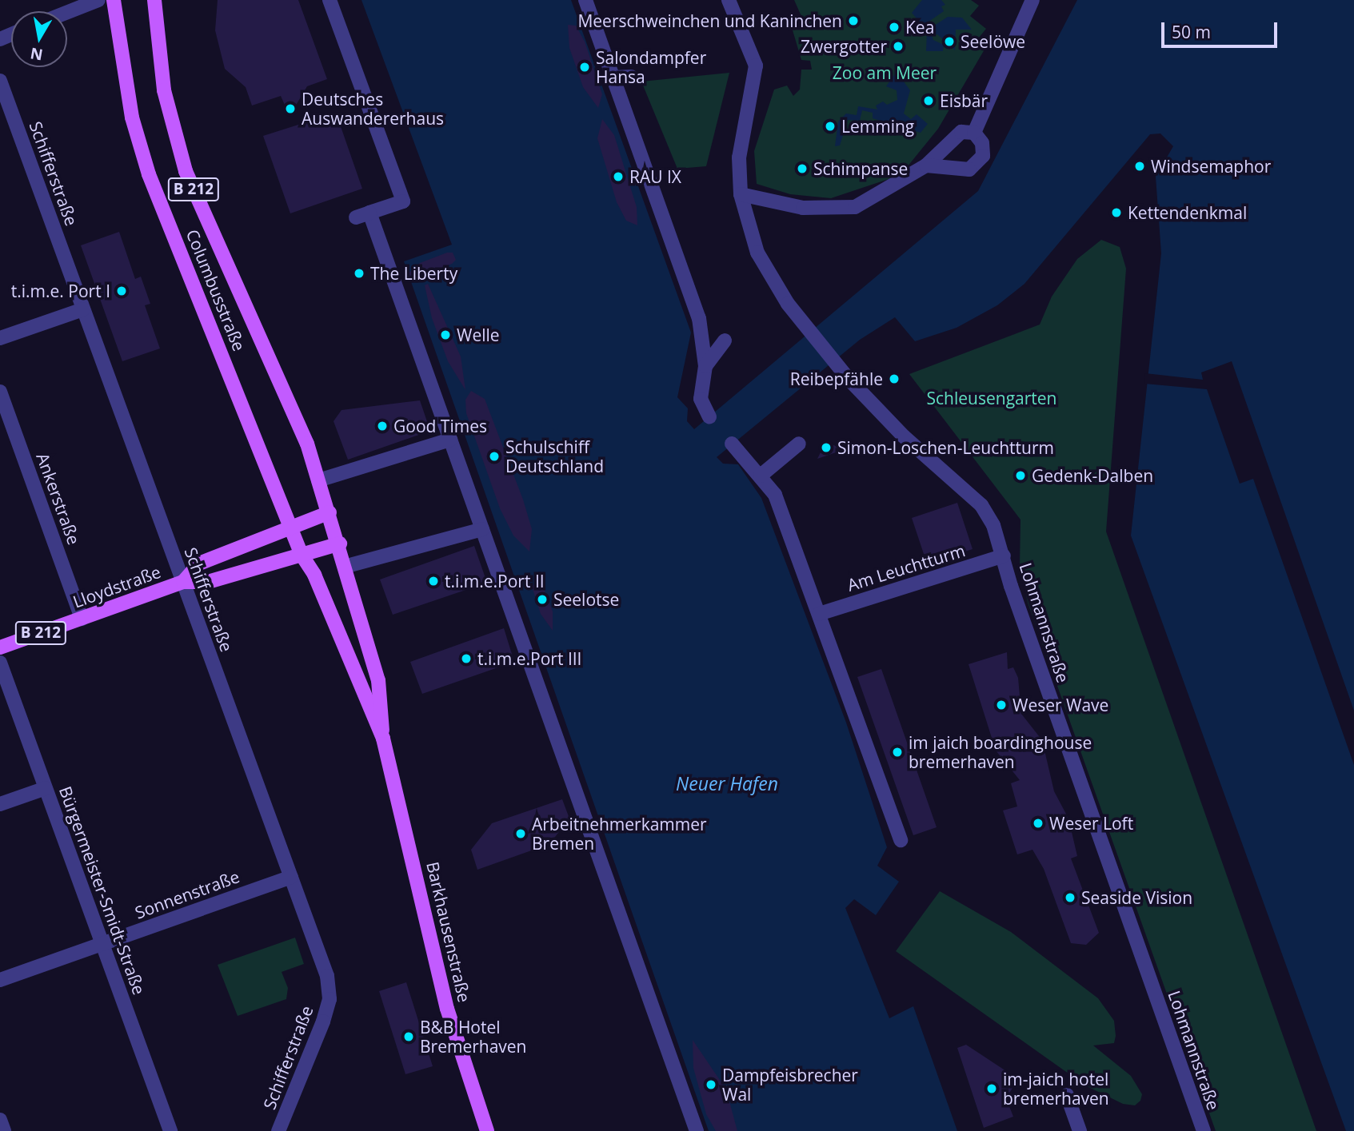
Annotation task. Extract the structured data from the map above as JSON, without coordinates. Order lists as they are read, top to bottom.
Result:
{
  "streets": {
    "main road": [
      "B 212",
      "Columbusstraße",
      "Lloydstraße",
      "Barkhausenstraße"
    ],
    "street": [
      "Schifferstraße",
      "Ankerstraße",
      "Am Leuchtturm",
      "Lohmannstraße",
      "Bürgermeister-Smidt-Straße",
      "Sonnenstraße"
    ]
  },
  "crossings": [
    ["Schifferstraße", "Lloydstraße"],
    ["Schifferstraße", "Sonnenstraße"],
    ["Columbusstraße", "Lloydstraße"],
    ["Columbusstraße", "Barkhausenstraße"],
    ["Ankerstraße", "Lloydstraße"],
    ["Am Leuchtturm", "Lohmannstraße"],
    ["Lloydstraße", "Barkhausenstraße"],
    ["Bürgermeister-Smidt-Straße", "Sonnenstraße"]
  ],
  "water": ["Neuer Hafen"],
  "parks": ["Zoo am Meer", "Schleusengarten"],
  "places": [
    "Meerschweinchen und Kaninchen",
    "Kea",
    "Seelöwe",
    "Zwergotter",
    "Salondampfer Hansa",
    "Eisbär",
    "Deutsches Auswandererhaus",
    "Lemming",
    "Windsemaphor",
    "Schimpanse",
    "RAU IX",
    "Kettendenkmal",
    "The Liberty",
    "t.i.m.e. Port I",
    "Welle",
    "Reibepfähle",
    "Good Times",
    "Simon-Loschen-Leuchtturm",
    "Schulschiff Deutschland",
    "Gedenk-Dalben",
    "t.i.m.e.Port II",
    "Seelotse",
    "t.i.m.e.Port III",
    "Weser Wave",
    "im jaich boardinghouse bremerhaven",
    "Weser Loft",
    "Arbeitnehmerkammer Bremen",
    "Seaside Vision",
    "B&B Hotel Bremerhaven",
    "Dampfeisbrecher Wal",
    "im-jaich hotel bremerhaven"
  ],
  "scale_bar": "50 m",
  "north": "bottom"
}
